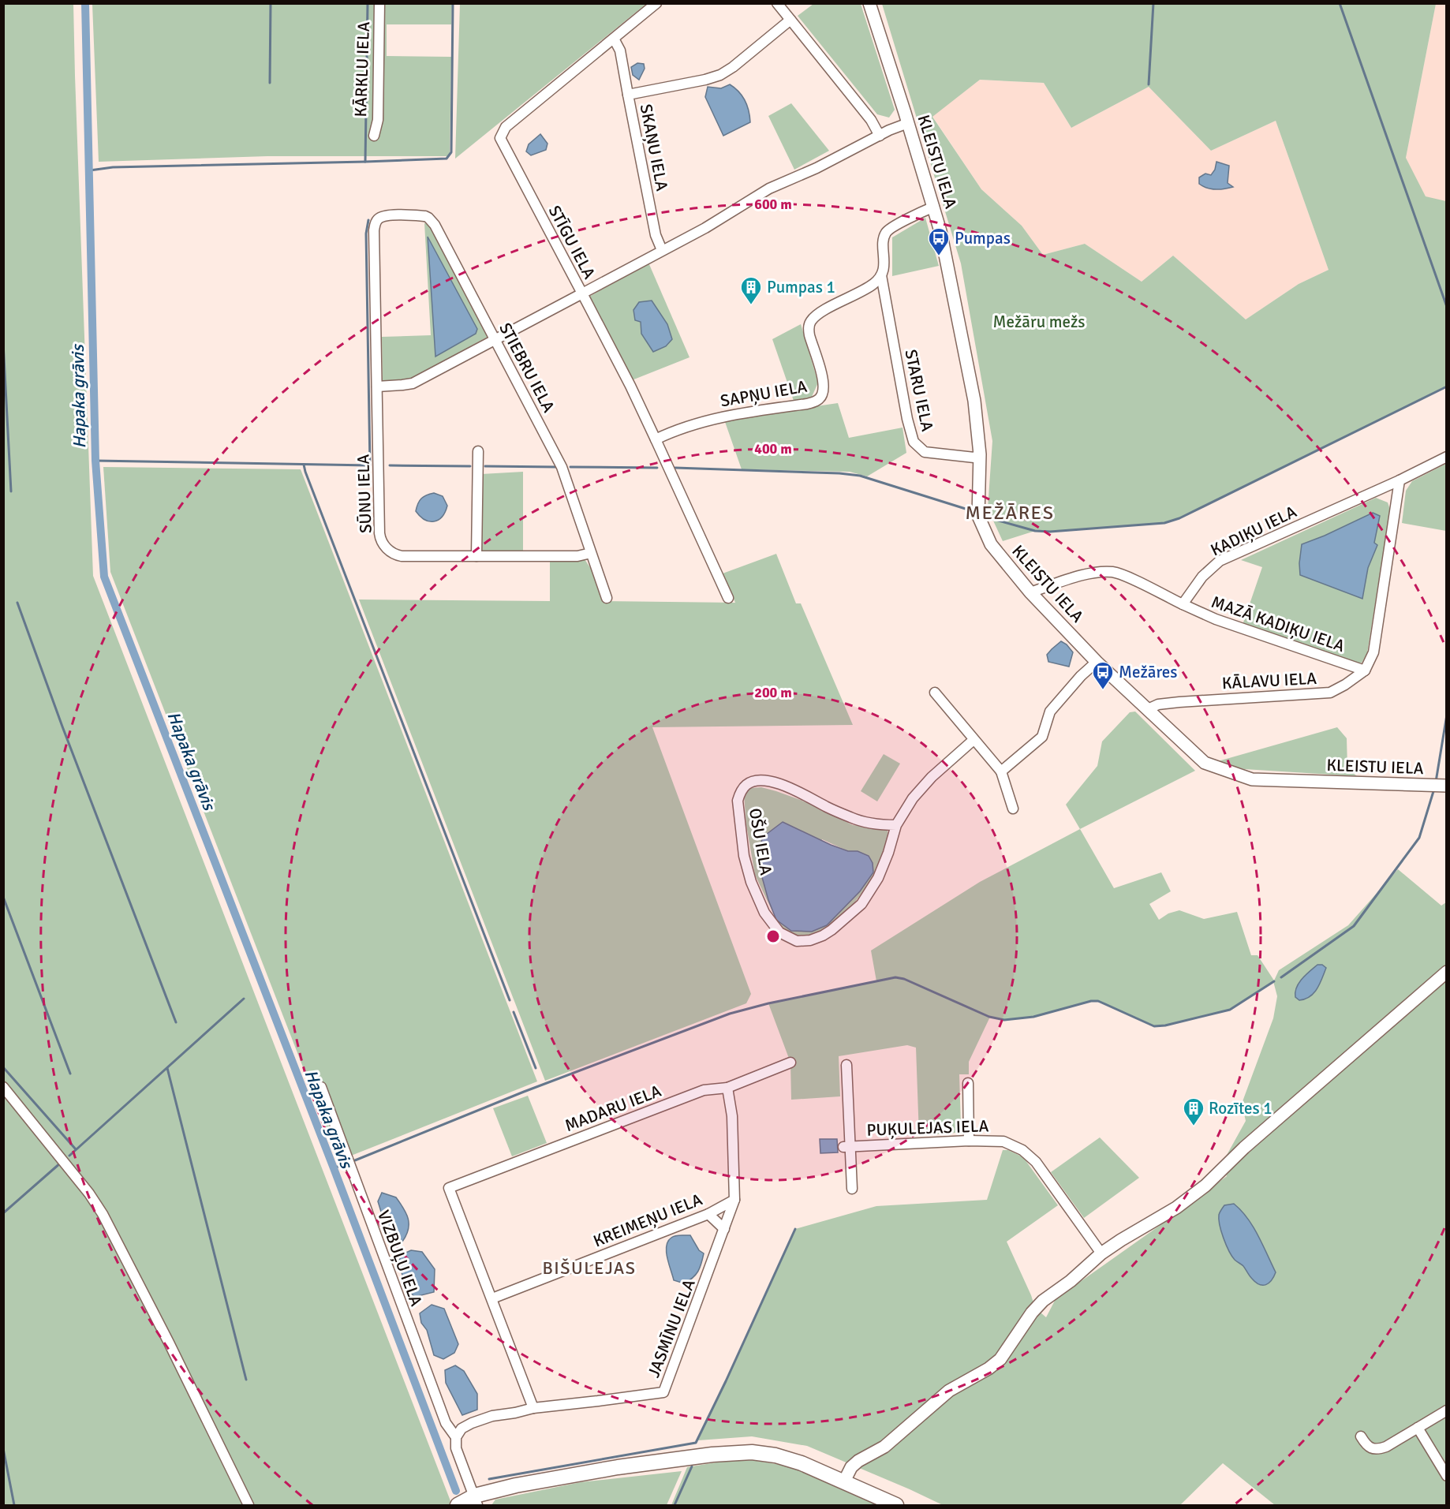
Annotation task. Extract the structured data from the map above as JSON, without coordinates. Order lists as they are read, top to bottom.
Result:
{
  "streets": {
    "street": [
      "KĀRKLU IELA",
      "SKAŅU IELA",
      "KLEISTU IELA",
      "STĪGU IELA",
      "STIEBRU IELA",
      "STARU IELA",
      "SAPŅU IELA",
      "SŪNU IELA",
      "KADIĶU IELA",
      "MAZĀ KADIĶU IELA",
      "KĀLAVU IELA",
      "OŠU IELA",
      "MADARU IELA",
      "PUĶULEJAS IELA",
      "KREIMEŅU IELA",
      "VIZBUĻU IELA",
      "JASMĪNU IELA"
    ]
  },
  "crossings": [
    ["SKAŅU IELA", "STĪGU IELA"],
    ["KLEISTU IELA", "STĪGU IELA"],
    ["KLEISTU IELA", "STARU IELA"],
    ["KLEISTU IELA", "KĀLAVU IELA"],
    ["STIEBRU IELA", "SŪNU IELA"],
    ["STARU IELA", "SAPŅU IELA"],
    ["KADIĶU IELA", "MAZĀ KADIĶU IELA"],
    ["MAZĀ KADIĶU IELA", "KĀLAVU IELA"],
    ["MADARU IELA", "KREIMEŅU IELA"],
    ["MADARU IELA", "JASMĪNU IELA"],
    ["KREIMEŅU IELA", "JASMĪNU IELA"],
    ["VIZBUĻU IELA", "JASMĪNU IELA"]
  ],
  "districts": ["MEŽĀRES", "BIŠULEJAS"],
  "water": ["Hapaka grāvis"],
  "parks": ["Mežāru mežs"],
  "places": {
    "bus stop": ["Pumpas", "Mežāres"],
    "building": ["Pumpas 1", "Rozītes 1"]
  },
  "rings": ["600 m", "400 m", "200 m"]
}
